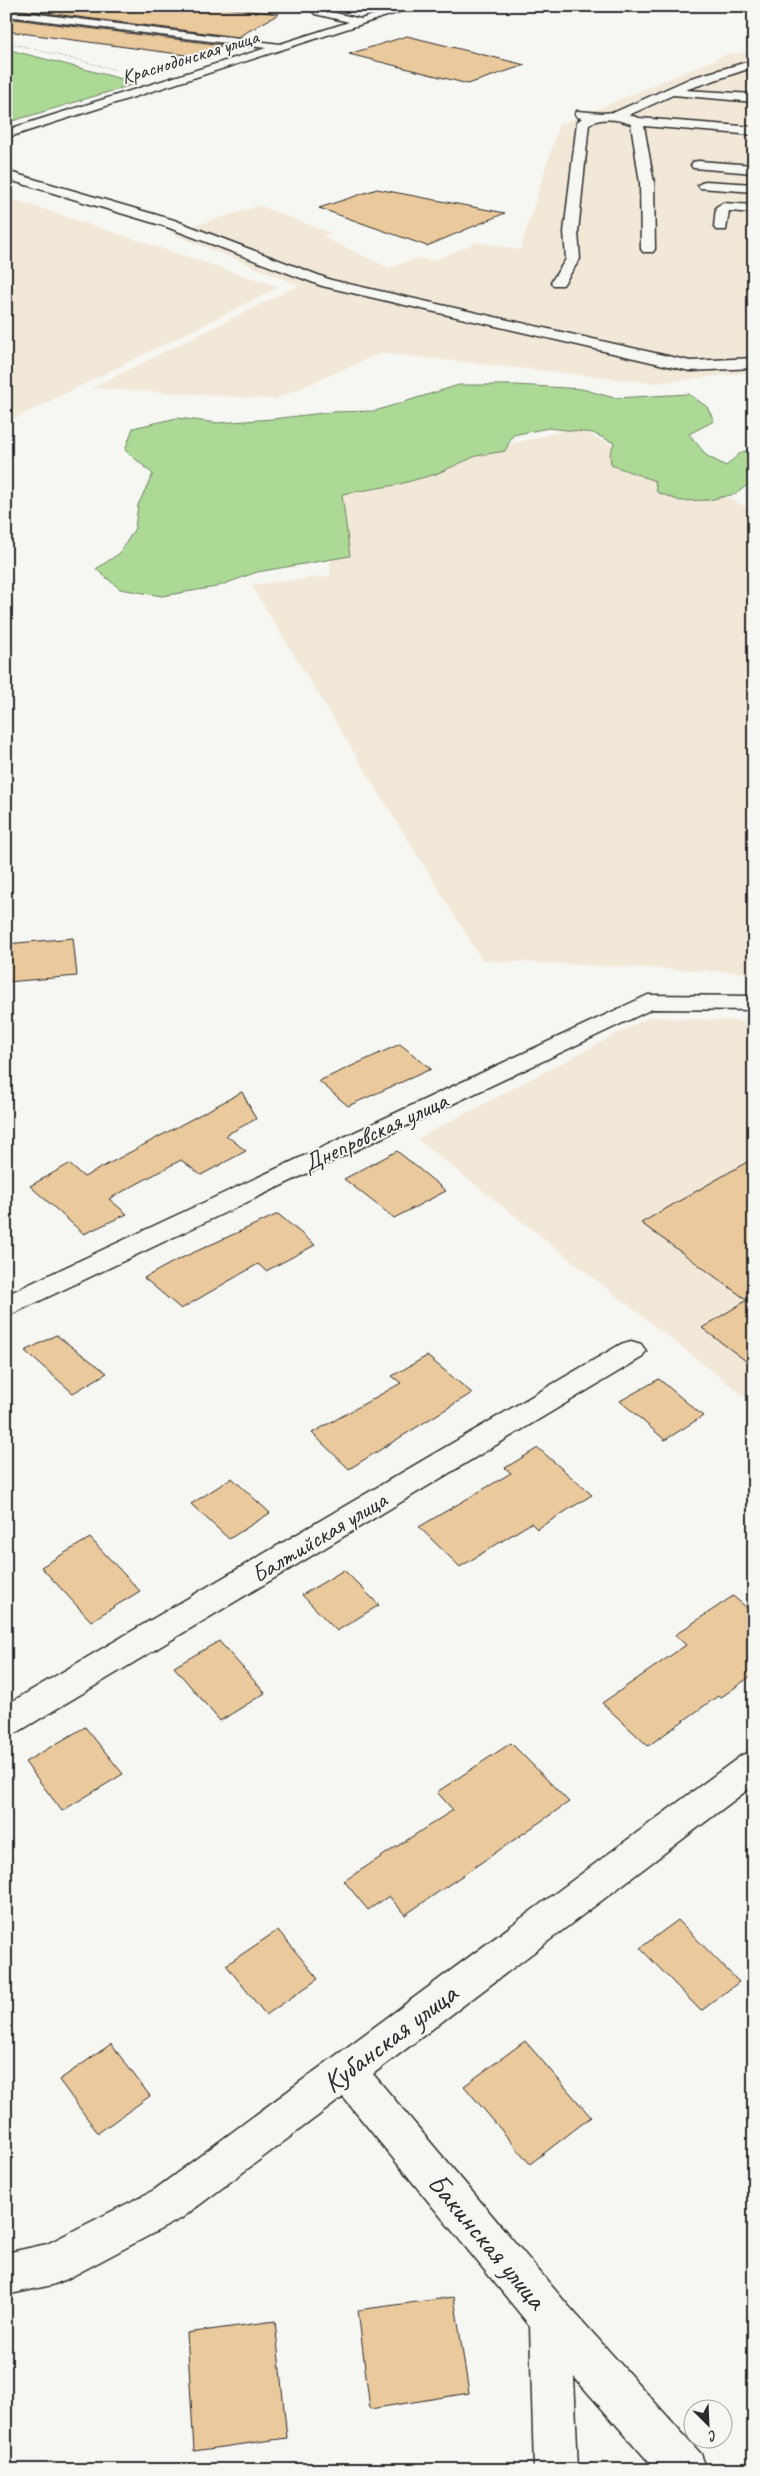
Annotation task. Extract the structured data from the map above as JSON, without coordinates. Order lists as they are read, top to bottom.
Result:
{
  "streets": {
    "street": [
      "Краснодонская улица",
      "Днепровская улица",
      "Балтийская улица",
      "Кубанская улица",
      "Бакинская улица"
    ]
  },
  "crossings": [
    ["Кубанская улица", "Бакинская улица"]
  ],
  "north": "bottom right"
}
